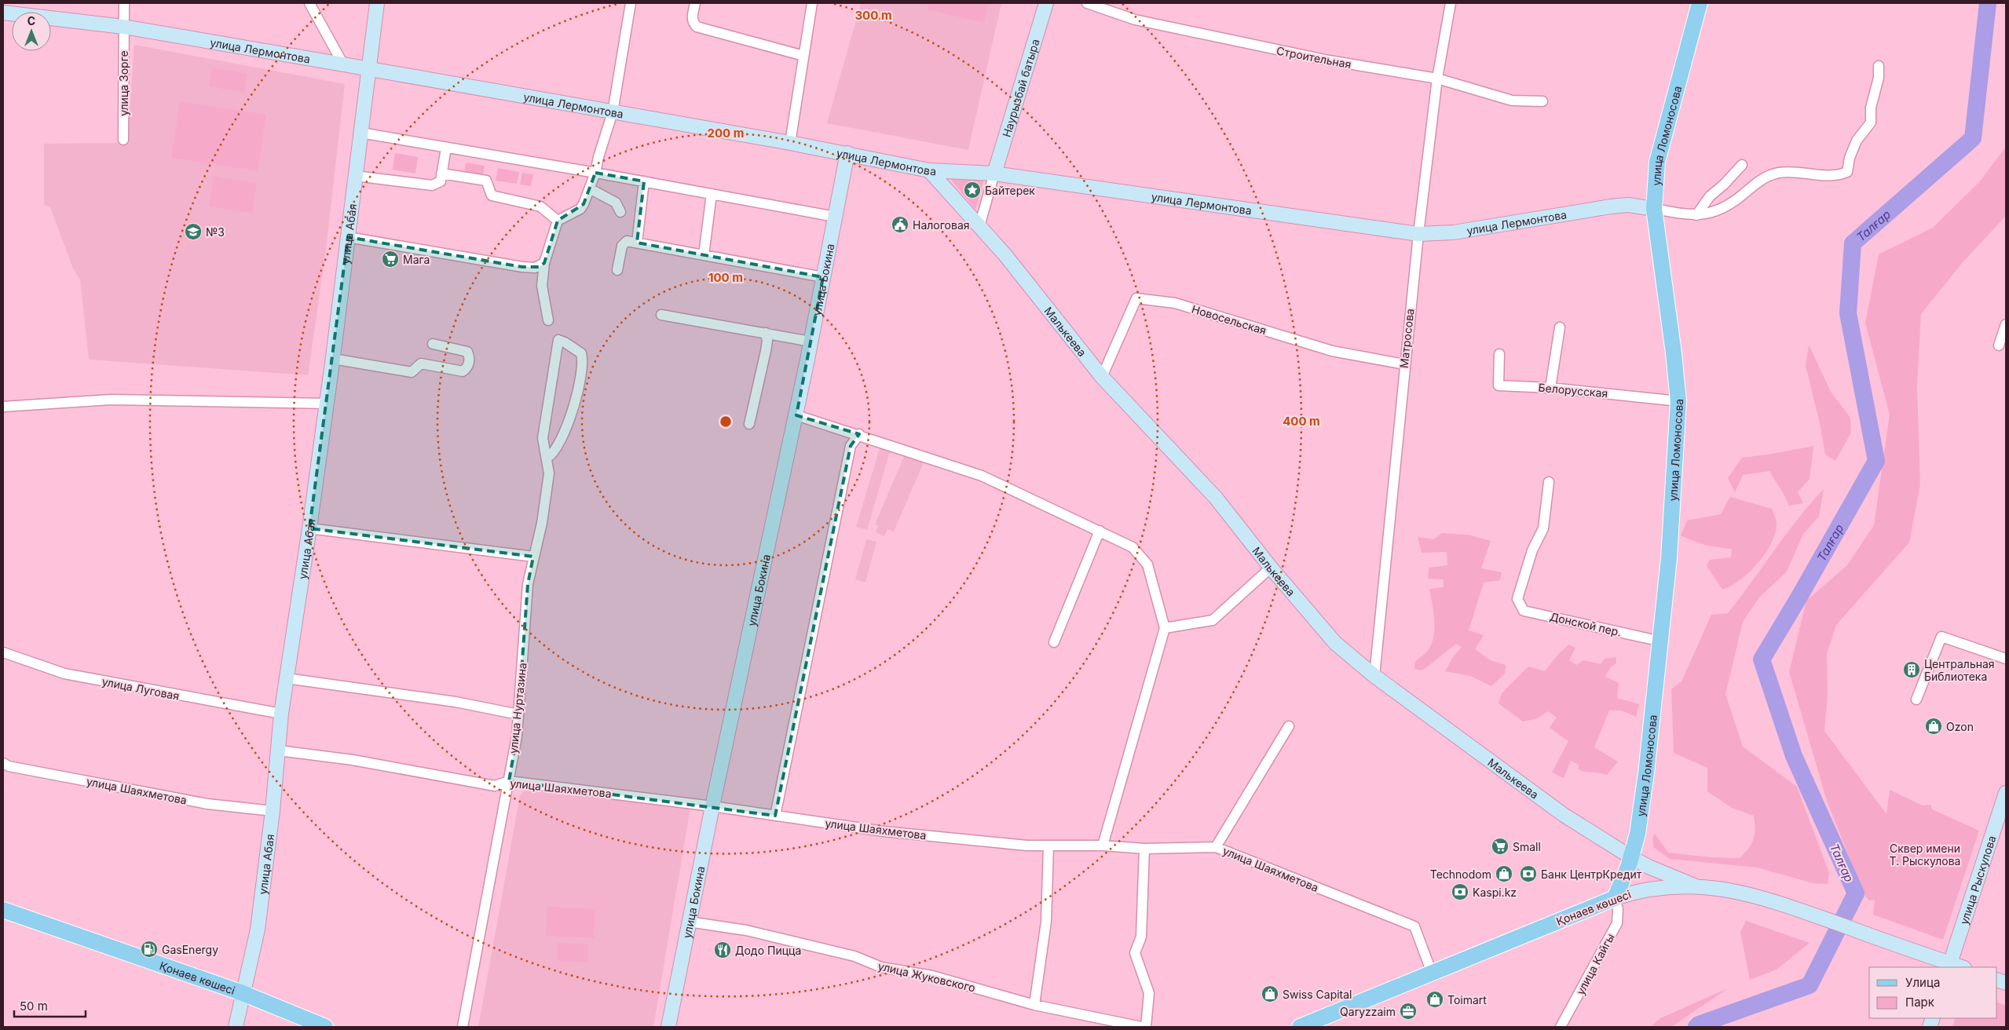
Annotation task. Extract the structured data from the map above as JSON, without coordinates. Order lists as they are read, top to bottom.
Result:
{
  "streets": {
    "main road": [
      "улица Лермонтова",
      "Наурызбай батыра",
      "улица Ломоносова",
      "улица Абая",
      "улица Бокина",
      "Малькеева",
      "улица Рыскулова",
      "Қонаев көшесі"
    ],
    "street": [
      "Строительная",
      "улица Зорге",
      "Новосельская",
      "Матросова",
      "Белорусская",
      "Донской пер.",
      "улица Луговая",
      "улица Нуртазина",
      "улица Шаяхметова",
      "улица Кайгы",
      "улица Жуковского"
    ]
  },
  "crossings": [
    ["улица Лермонтова", "улица Зорге"],
    ["улица Лермонтова", "Наурызбай батыра"],
    ["улица Лермонтова", "улица Ломоносова"],
    ["улица Лермонтова", "улица Абая"],
    ["улица Лермонтова", "улица Бокина"],
    ["улица Лермонтова", "Малькеева"],
    ["улица Лермонтова", "Матросова"],
    ["Строительная", "Матросова"],
    ["улица Ломоносова", "Малькеева"],
    ["улица Ломоносова", "Белорусская"],
    ["улица Ломоносова", "Донской пер."],
    ["улица Ломоносова", "Қонаев көшесі"],
    ["улица Ломоносова", "улица Кайгы"],
    ["улица Абая", "улица Луговая"],
    ["улица Абая", "улица Шаяхметова"],
    ["улица Абая", "Қонаев көшесі"],
    ["улица Бокина", "улица Шаяхметова"],
    ["улица Бокина", "улица Жуковского"],
    ["Новосельская", "Малькеева"],
    ["Новосельская", "Матросова"],
    ["Малькеева", "Матросова"],
    ["Малькеева", "Қонаев көшесі"],
    ["улица Нуртазина", "улица Шаяхметова"],
    ["улица Шаяхметова", "Қонаев көшесі"],
    ["улица Рыскулова", "Қонаев көшесі"],
    ["Қонаев көшесі", "улица Кайгы"]
  ],
  "water": ["Талғар"],
  "parks": ["Сквер имени Т. Рыскулова"],
  "places": {
    "place": ["Байтерек"],
    "public building": ["Налоговая"],
    "school or university": ["№3"],
    "supermarket": ["Мага", "Small"],
    "building": ["Центральная Библиотека"],
    "shop": [
      "Ozon",
      "Technodom",
      "Swiss Capital",
      "Toimart"
    ],
    "bank": ["Банк ЦентрКредит", "Kaspi.kz"],
    "fuel station": ["GasEnergy"],
    "restaurant": ["Додо Пицца"],
    "office": ["Qaryzzaim"]
  },
  "legend": ["Улица", "Парк"],
  "scale_bar": "50 m",
  "north": "top",
  "rings": [
    "300 m",
    "200 m",
    "100 m",
    "400 m"
  ]
}
